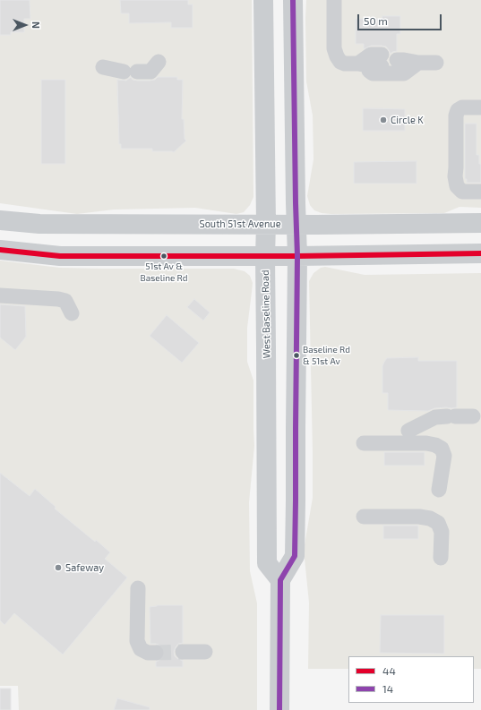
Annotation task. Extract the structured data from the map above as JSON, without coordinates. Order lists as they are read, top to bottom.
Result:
{
  "streets": {
    "main road": ["South 51st Avenue", "West Baseline Road"]
  },
  "crossings": [
    ["South 51st Avenue", "West Baseline Road"]
  ],
  "places": [
    "Circle K",
    "51st Av & Baseline Rd",
    "Baseline Rd & 51st Av",
    "Safeway"
  ],
  "lines": ["transit line 14", "transit line 44"],
  "legend": ["44", "14"],
  "scale_bar": "50 m",
  "north": "right"
}
